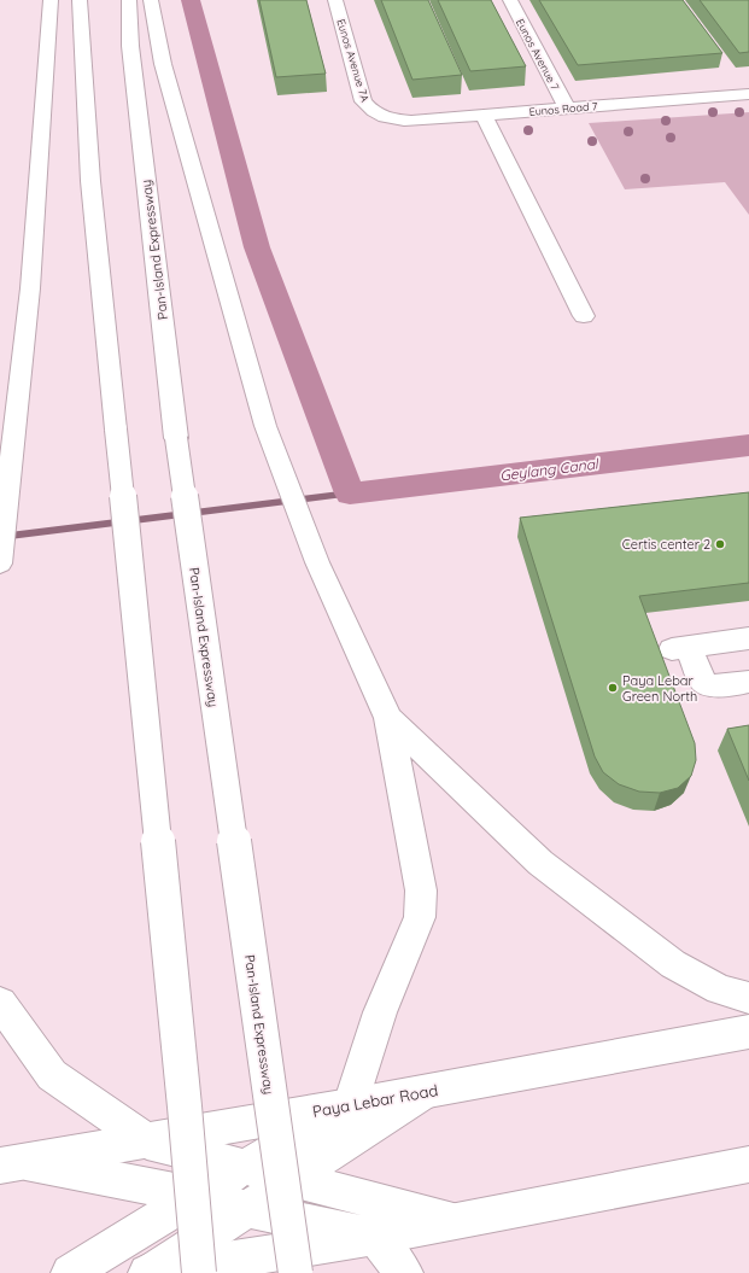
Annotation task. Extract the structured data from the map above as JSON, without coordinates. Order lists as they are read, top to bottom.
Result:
{
  "streets": {
    "main road": [
      "Eunos Avenue 7",
      "Eunos Avenue 7A",
      "Eunos Road 7",
      "Pan-Island Expressway",
      "Paya Lebar Road"
    ]
  },
  "crossings": [
    ["Eunos Avenue 7", "Eunos Road 7"],
    ["Eunos Avenue 7A", "Eunos Road 7"]
  ],
  "water": ["Geylang Canal"],
  "places": ["Certis center 2", "Paya Lebar Green North"]
}
